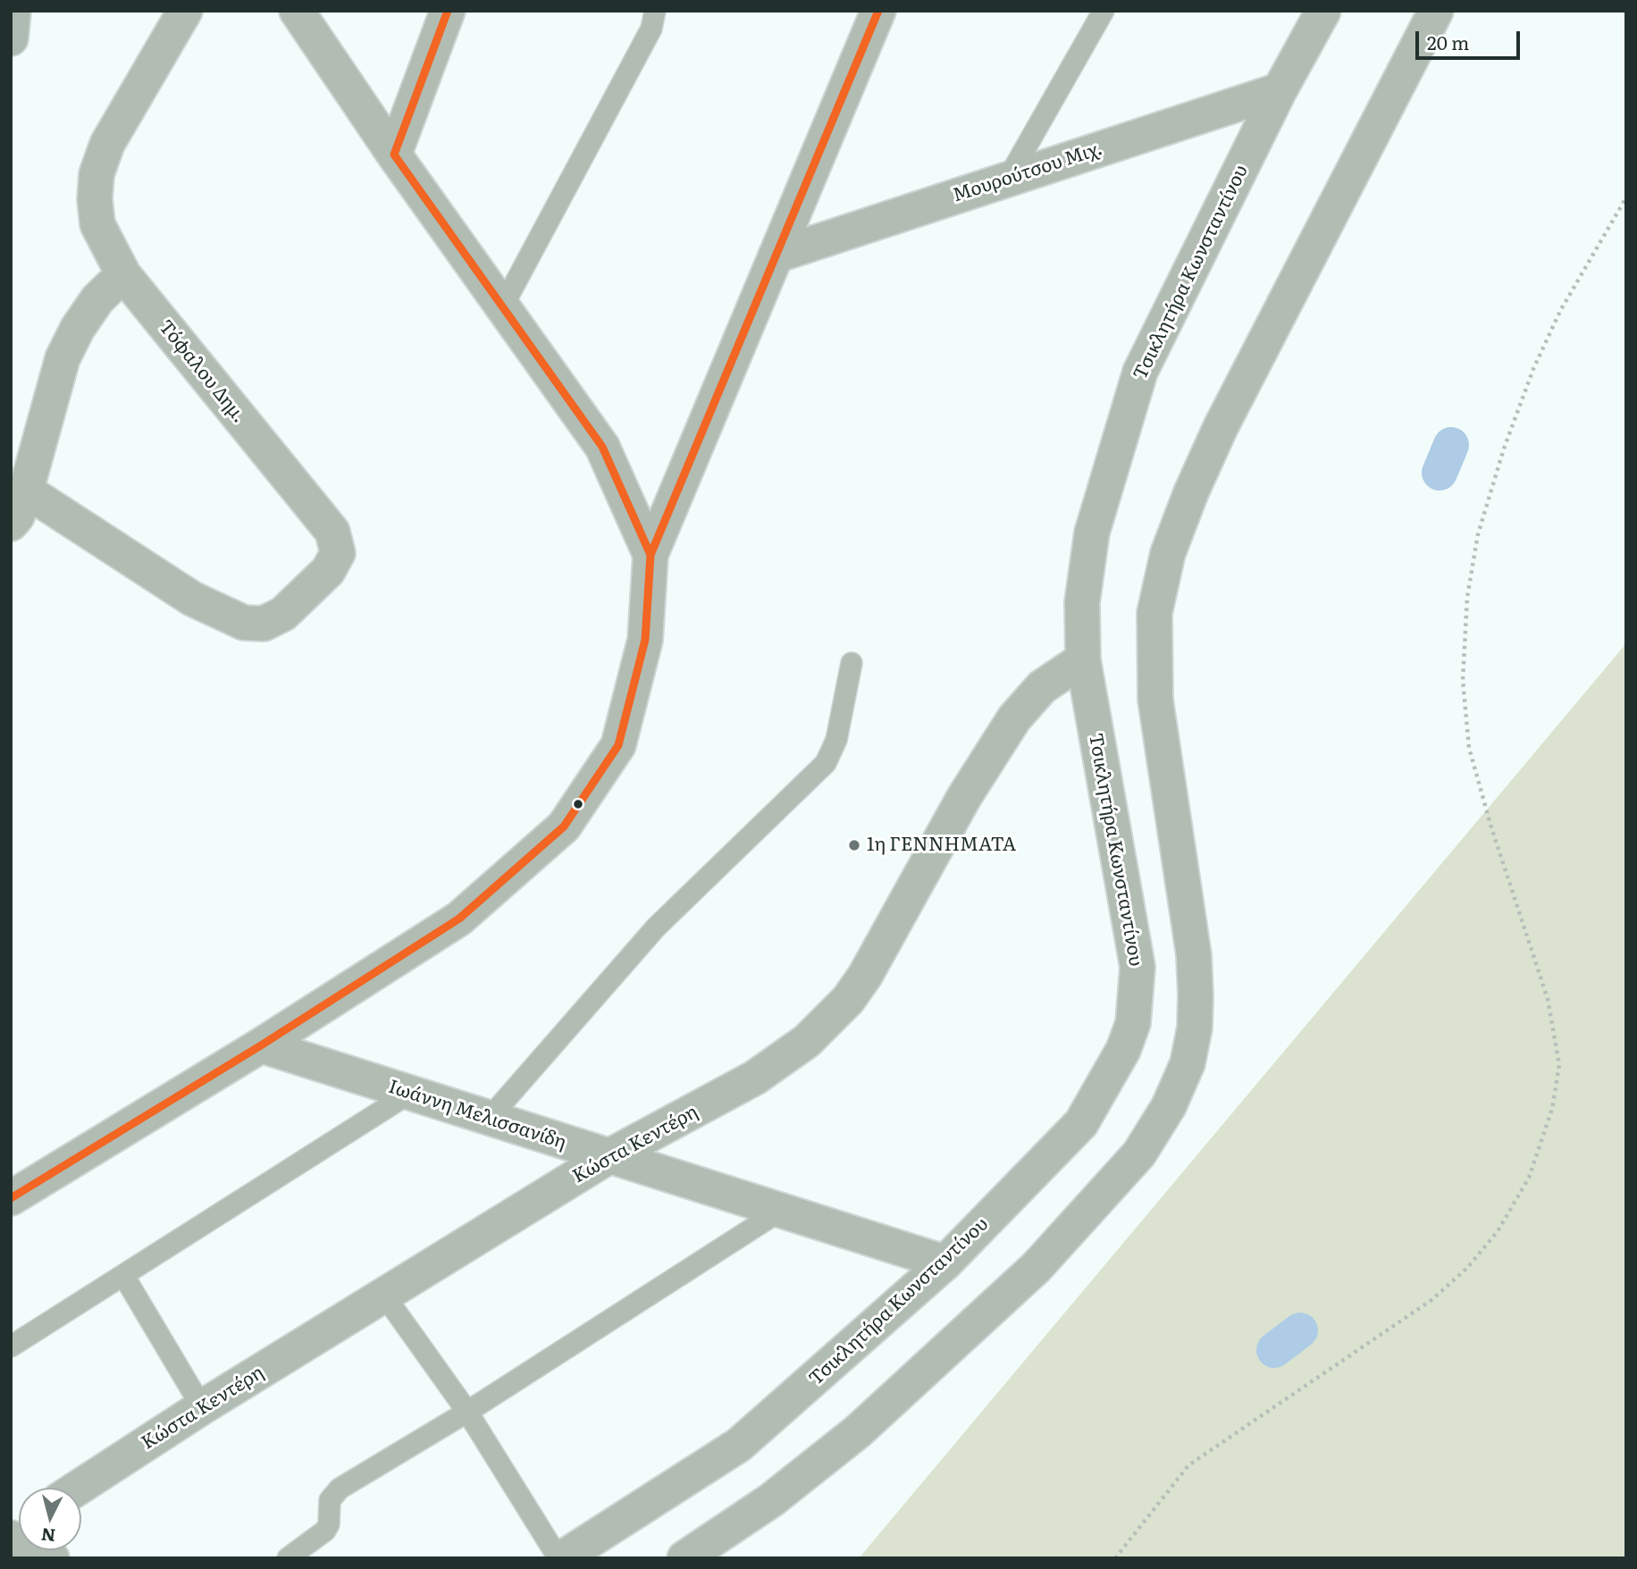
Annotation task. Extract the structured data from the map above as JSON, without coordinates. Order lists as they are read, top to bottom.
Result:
{
  "streets": {
    "street": [
      "Μουρούτσου Μιχ.",
      "Τσικλητήρα Κωνσταντίνου",
      "Τόφαλου Δημ.",
      "Ιωάννη Μελισσανίδη",
      "Κώστα Κεντέρη"
    ]
  },
  "crossings": [
    ["Μουρούτσου Μιχ.", "Τσικλητήρα Κωνσταντίνου"],
    ["Τσικλητήρα Κωνσταντίνου", "Ιωάννη Μελισσανίδη"],
    ["Τσικλητήρα Κωνσταντίνου", "Κώστα Κεντέρη"],
    ["Ιωάννη Μελισσανίδη", "Κώστα Κεντέρη"]
  ],
  "places": ["1η ΓΕΝΝΗΜΑΤΑ"],
  "scale_bar": "20 m",
  "north": "bottom"
}
